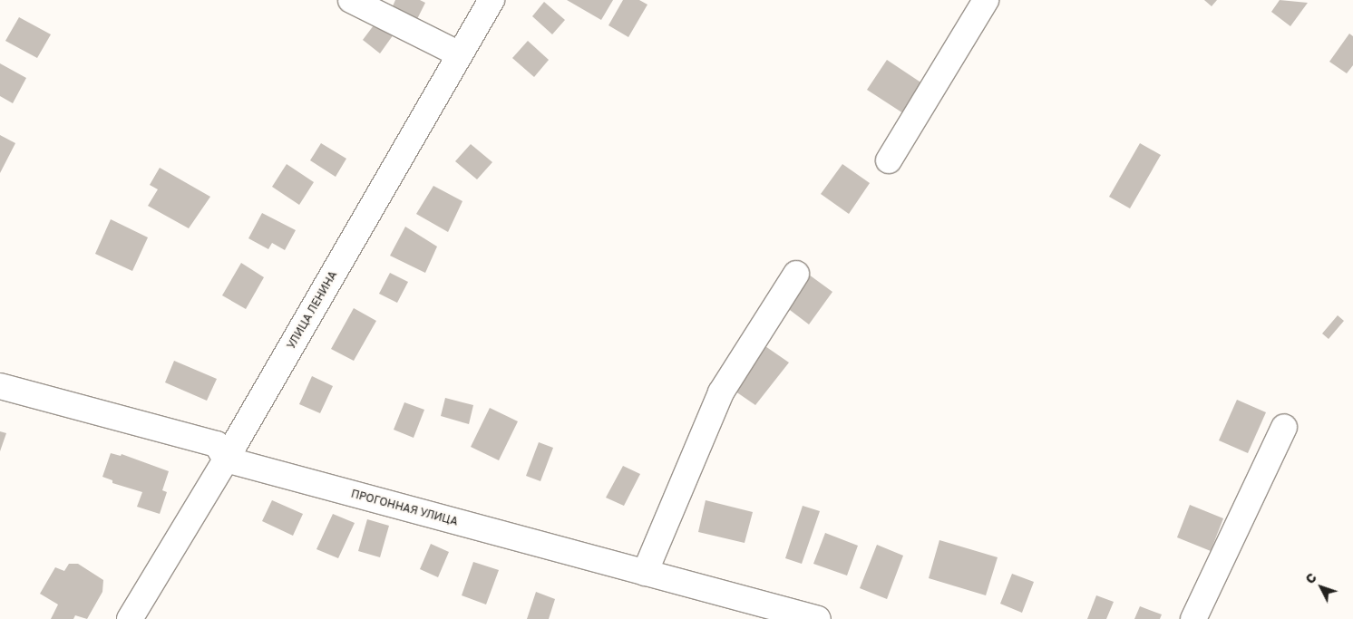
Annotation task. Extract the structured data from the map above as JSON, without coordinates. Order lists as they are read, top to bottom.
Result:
{
  "streets": {
    "street": ["УЛИЦА ЛЕНИНА", "ПРОГОННАЯ УЛИЦА"]
  },
  "crossings": [
    ["УЛИЦА ЛЕНИНА", "ПРОГОННАЯ УЛИЦА"]
  ],
  "north": "top left"
}
